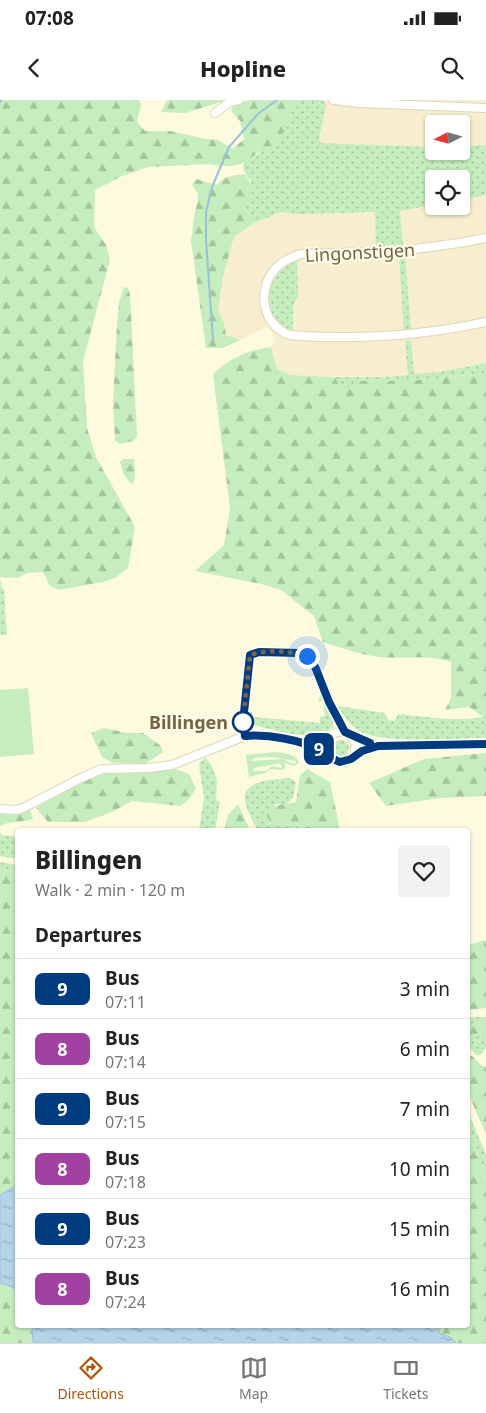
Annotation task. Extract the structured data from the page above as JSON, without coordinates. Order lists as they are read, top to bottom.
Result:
{
  "streets": {
    "street": ["Lingonstigen"]
  },
  "places": ["Billingen"],
  "lines": ["bus line 9"],
  "north": "left",
  "page": {
    "status": "07:08",
    "header": "Hopline",
    "on_map": "9",
    "heading": [
      ["Billingen", "Walk · 2 min · 120 m"],
      "Departures"
    ],
    "list": [
      {
        "mark": "9",
        "name": "Bus",
        "note": "07:11",
        "value": "3 min"
      },
      {
        "mark": "8",
        "name": "Bus",
        "note": "07:14",
        "value": "6 min"
      },
      {
        "mark": "9",
        "name": "Bus",
        "note": "07:15",
        "value": "7 min"
      },
      {
        "mark": "8",
        "name": "Bus",
        "note": "07:18",
        "value": "10 min"
      },
      {
        "mark": "9",
        "name": "Bus",
        "note": "07:23",
        "value": "15 min"
      },
      {
        "mark": "8",
        "name": "Bus",
        "note": "07:24",
        "value": "16 min"
      }
    ],
    "tabs": ["Directions", "Map", "Tickets"]
  }
}
